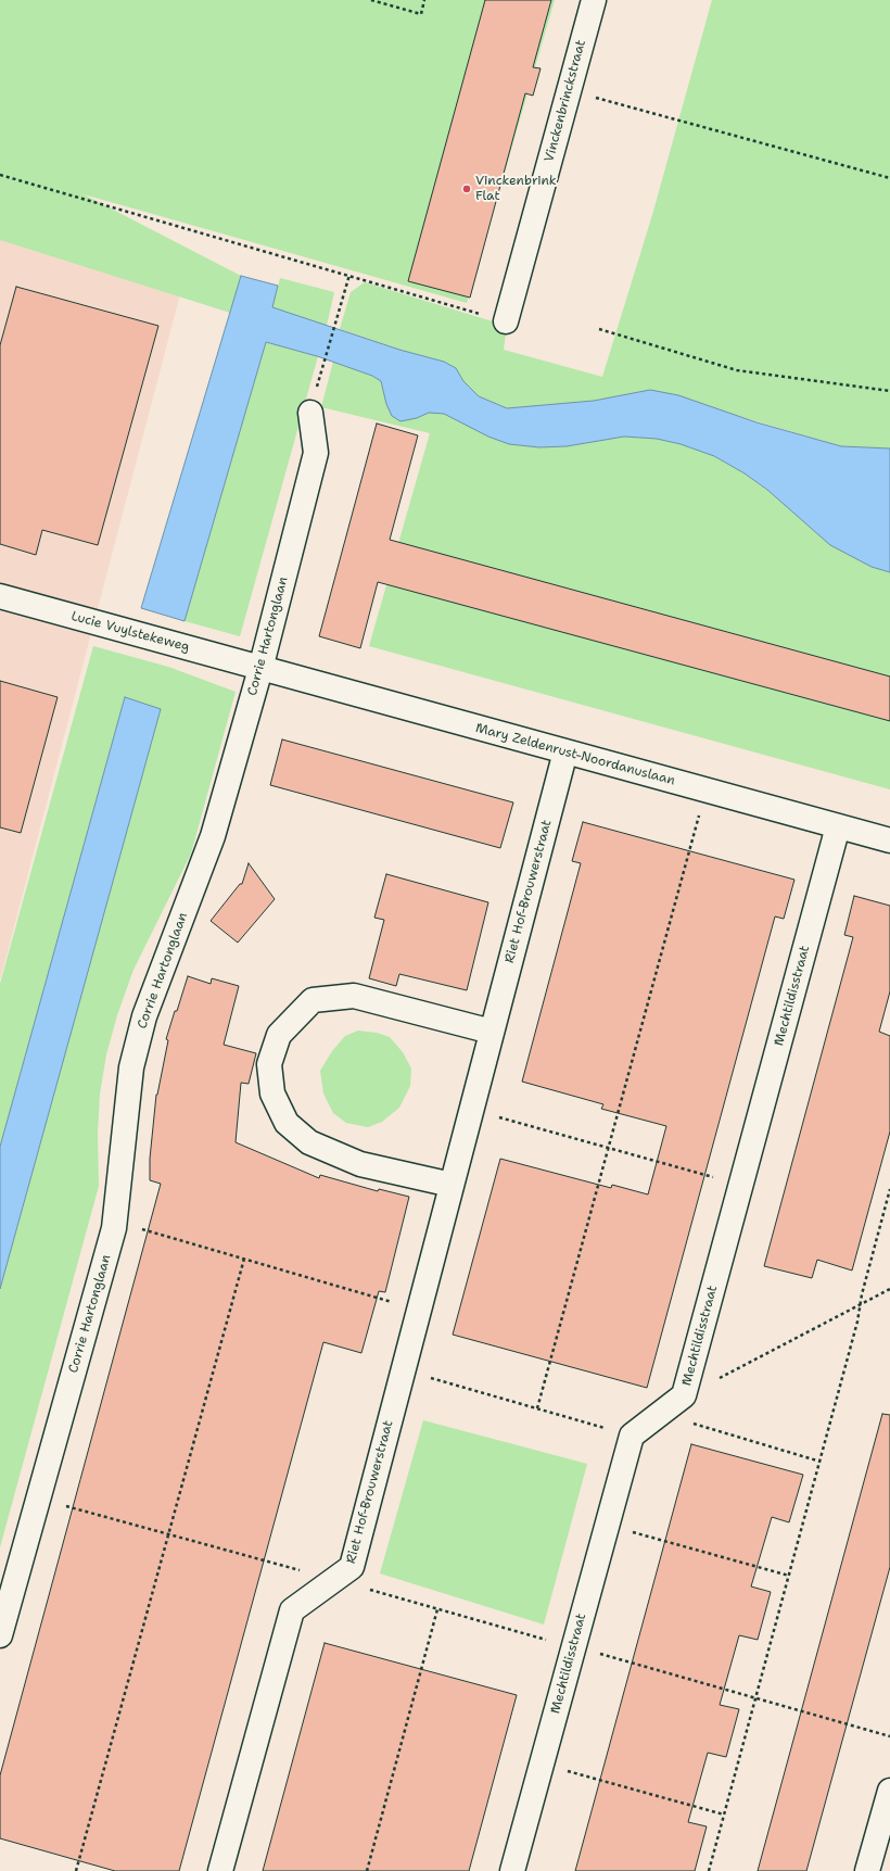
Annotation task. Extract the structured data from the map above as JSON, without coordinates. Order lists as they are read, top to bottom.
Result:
{
  "streets": {
    "street": [
      "Vinckenbrinckstraat",
      "Lucie Vuylstekeweg",
      "Corrie Hartonglaan",
      "Mary Zeldenrust-Noordanuslaan",
      "Riet Hof-Brouwerstraat",
      "Mechtildisstraat"
    ]
  },
  "crossings": [
    ["Lucie Vuylstekeweg", "Corrie Hartonglaan"],
    ["Lucie Vuylstekeweg", "Mary Zeldenrust-Noordanuslaan"],
    ["Corrie Hartonglaan", "Mary Zeldenrust-Noordanuslaan"],
    ["Mary Zeldenrust-Noordanuslaan", "Riet Hof-Brouwerstraat"],
    ["Mary Zeldenrust-Noordanuslaan", "Mechtildisstraat"]
  ],
  "places": ["Vinckenbrink Flat"]
}
